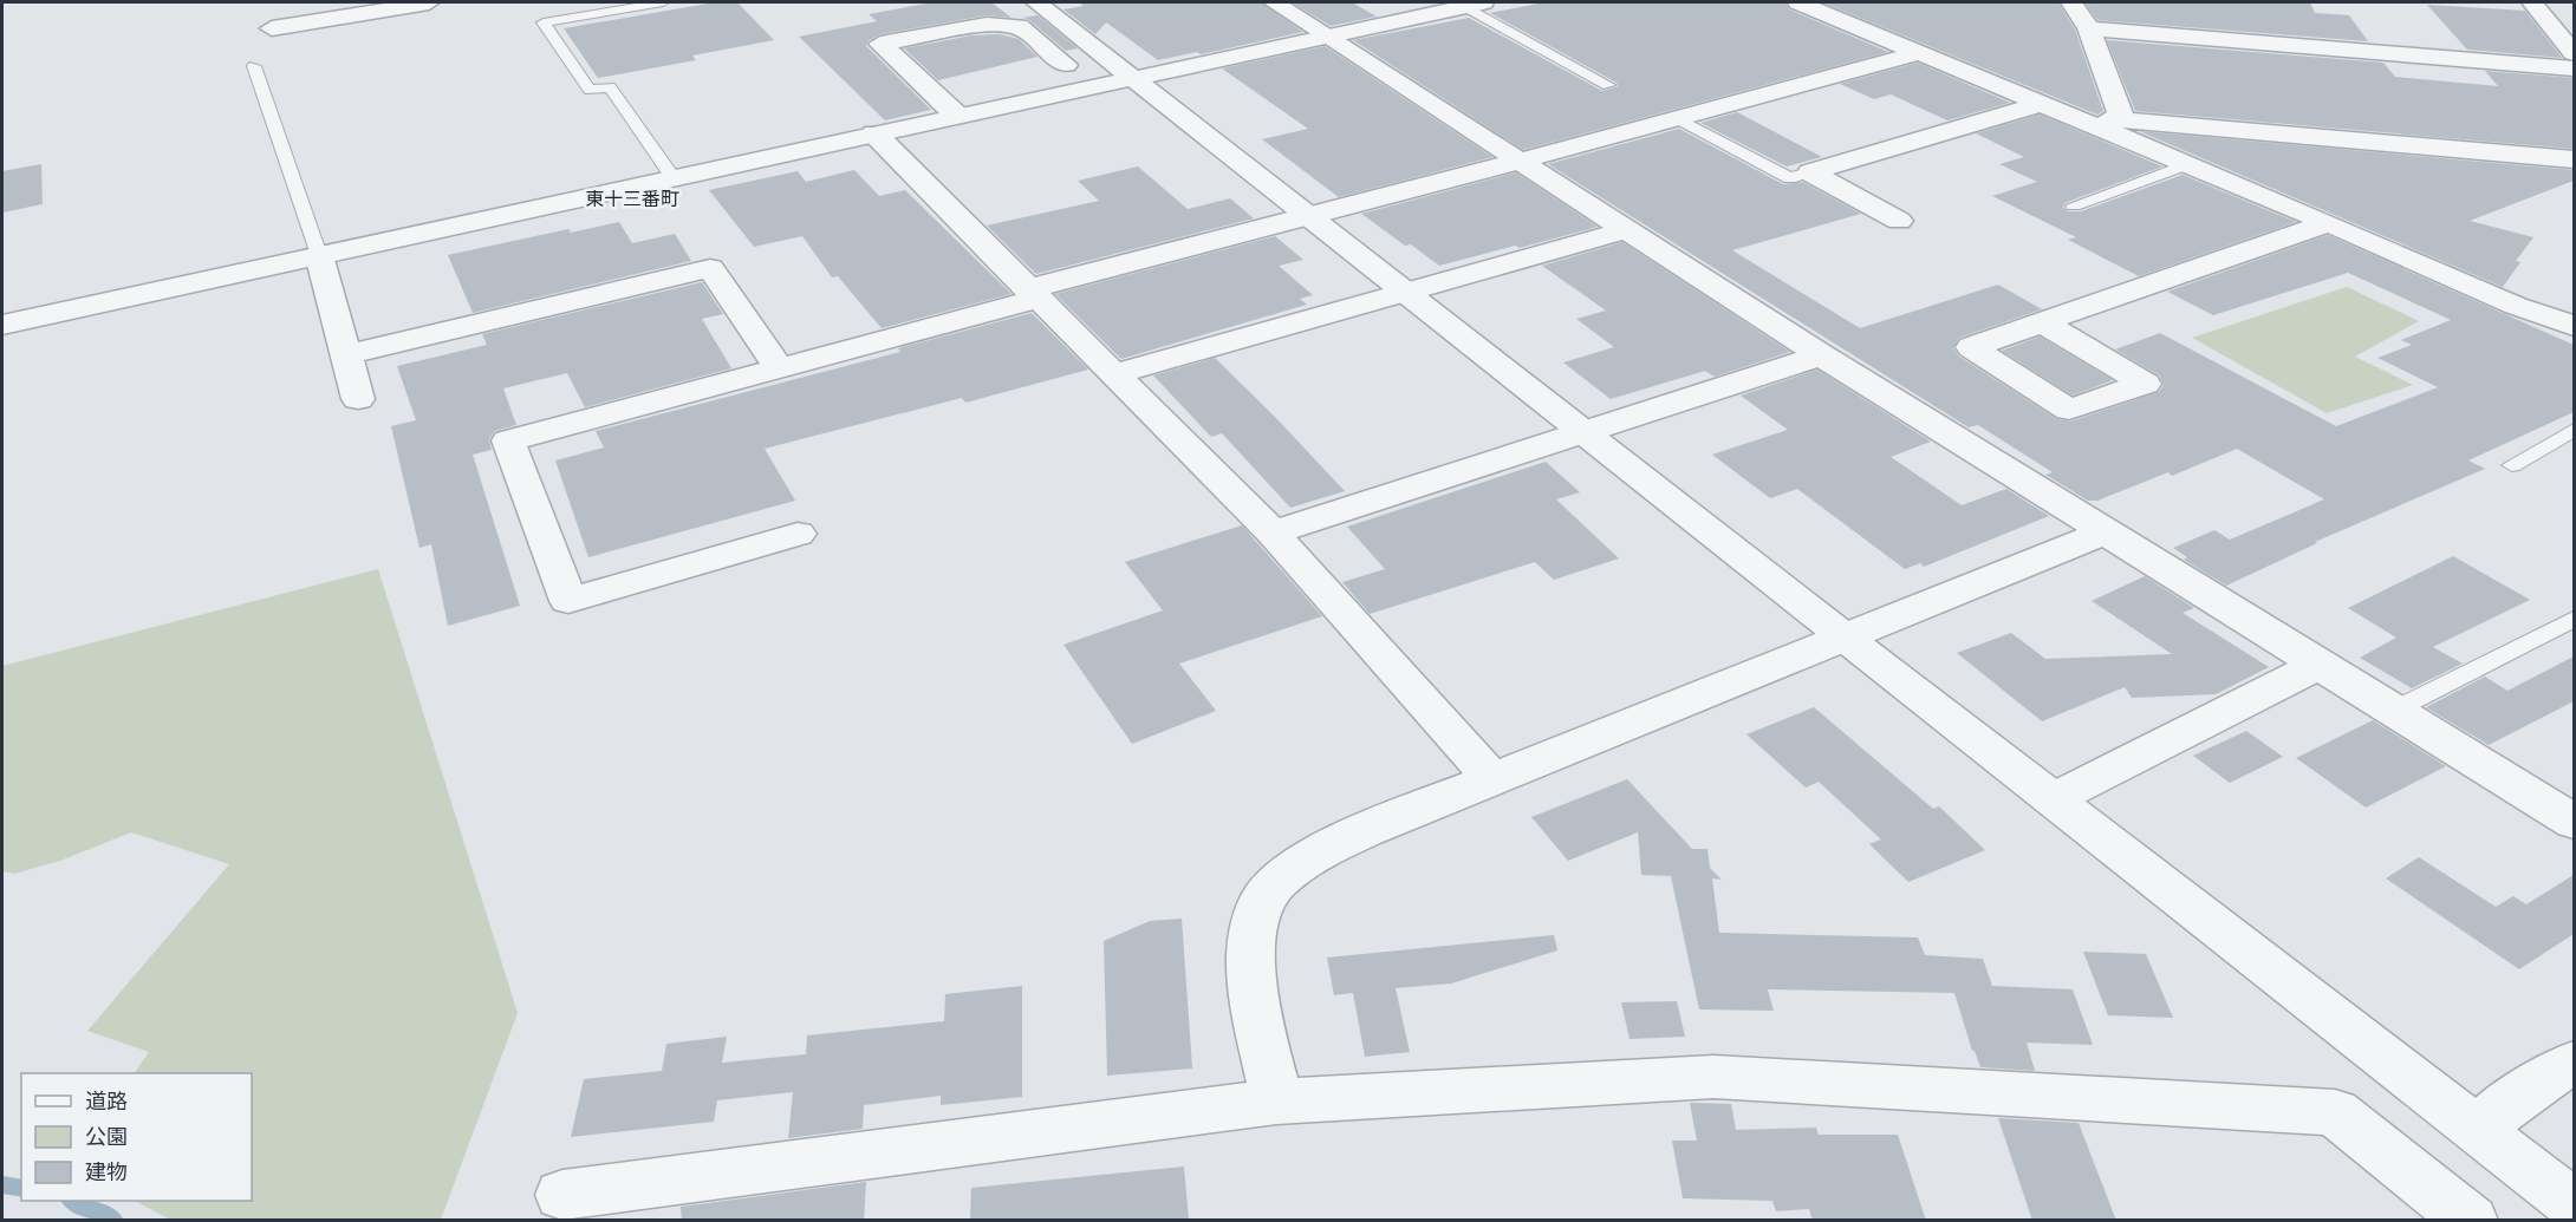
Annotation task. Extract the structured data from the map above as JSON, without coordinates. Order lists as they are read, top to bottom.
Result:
{
  "districts": ["東十三番町"],
  "legend": ["道路", "公園", "建物"]
}
